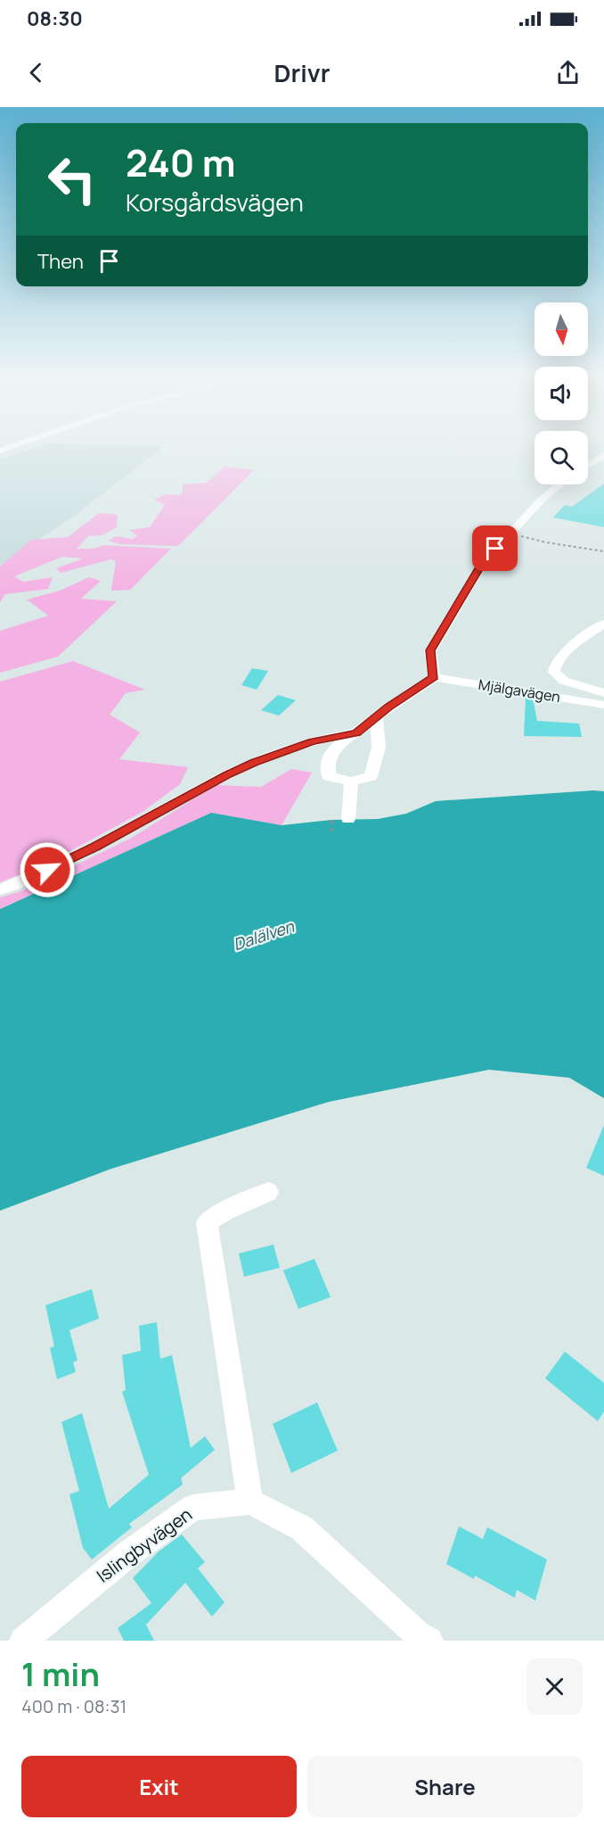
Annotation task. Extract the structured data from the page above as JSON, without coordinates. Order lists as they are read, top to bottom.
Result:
{
  "streets": {
    "street": ["Mjälgavägen", "Islingbyvägen"]
  },
  "water": ["Dalälven"],
  "north": "bottom",
  "page": {
    "status": "08:30",
    "header": "Drivr",
    "turn": ["240 m", "Korsgårdsvägen"],
    "then": "Then",
    "heading": ["1 min", "400 m · 08:31"],
    "buttons": ["Exit", "Share"]
  }
}
